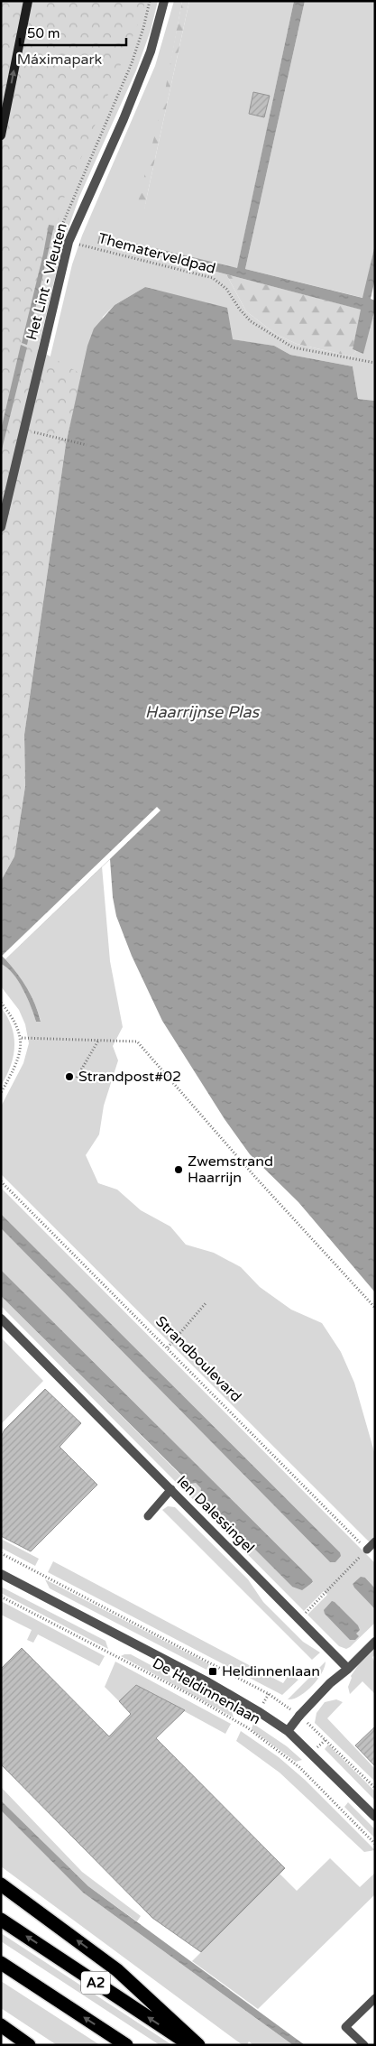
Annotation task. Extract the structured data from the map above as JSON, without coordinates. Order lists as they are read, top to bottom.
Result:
{
  "streets": {
    "highway": ["A2"],
    "street": ["Het Lint - Vleuten", "Ien Dalessingel", "De Heldinnenlaan"],
    "path": ["Thematerveldpad", "Strandboulevard"]
  },
  "crossings": [
    ["Thematerveldpad", "Het Lint - Vleuten"]
  ],
  "water": ["Haarrijnse Plas"],
  "parks": ["Máximapark"],
  "places": {
    "other": ["Strandpost#02", "Zwemstrand Haarrijn"],
    "transit": ["Heldinnenlaan"]
  },
  "scale_bar": "50 m"
}
